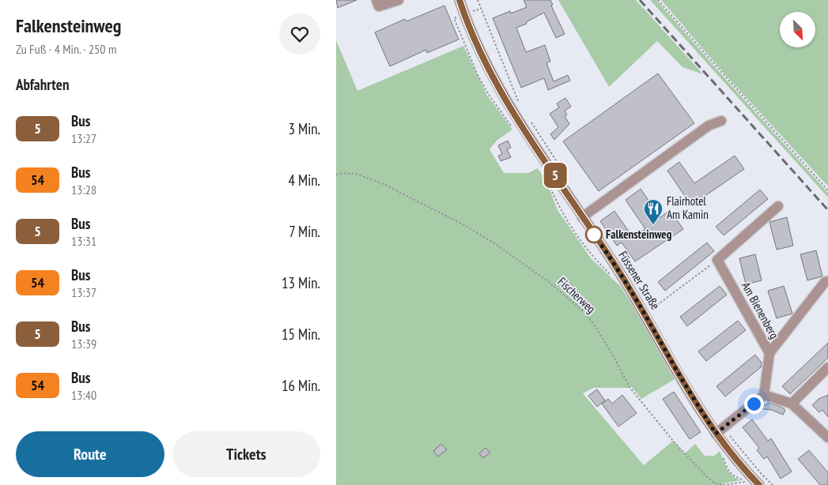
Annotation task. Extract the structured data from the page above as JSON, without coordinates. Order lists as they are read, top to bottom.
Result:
{
  "streets": {
    "main road": ["Füssener Straße"],
    "street": ["Am Bienenberg"],
    "path": ["Fischerweg"]
  },
  "crossings": [
    ["Füssener Straße", "Fischerweg"]
  ],
  "places": {
    "restaurant": ["Flairhotel Am Kamin"],
    "other": ["Falkensteinweg"]
  },
  "lines": ["bus line 5"],
  "north": "bottom right",
  "page": {
    "heading": [
      ["Falkensteinweg", "Zu Fuß · 4 Min. · 250 m"],
      "Abfahrten"
    ],
    "on_map": "5",
    "list": [
      {
        "mark": "5",
        "name": "Bus",
        "note": "13:27",
        "value": "3 Min."
      },
      {
        "mark": "54",
        "name": "Bus",
        "note": "13:28",
        "value": "4 Min."
      },
      {
        "mark": "5",
        "name": "Bus",
        "note": "13:31",
        "value": "7 Min."
      },
      {
        "mark": "54",
        "name": "Bus",
        "note": "13:37",
        "value": "13 Min."
      },
      {
        "mark": "5",
        "name": "Bus",
        "note": "13:39",
        "value": "15 Min."
      },
      {
        "mark": "54",
        "name": "Bus",
        "note": "13:40",
        "value": "16 Min."
      }
    ],
    "buttons": ["Route", "Tickets"]
  }
}
